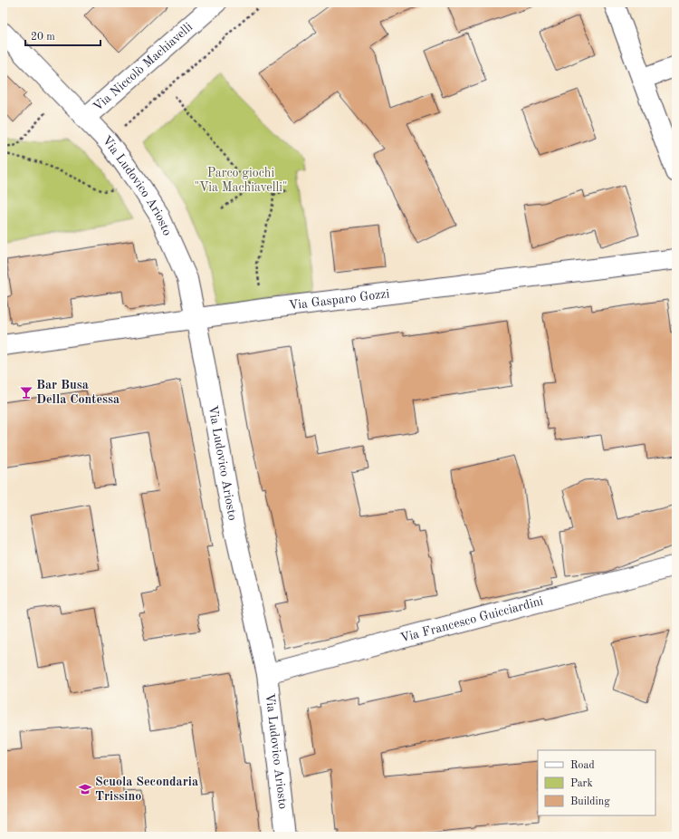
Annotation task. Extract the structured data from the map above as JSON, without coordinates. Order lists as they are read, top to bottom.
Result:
{
  "streets": {
    "street": [
      "Via Niccolò Machiavelli",
      "Via Ludovico Ariosto",
      "Via Gasparo Gozzi",
      "Via Francesco Guicciardini"
    ]
  },
  "crossings": [
    ["Via Niccolò Machiavelli", "Via Ludovico Ariosto"],
    ["Via Ludovico Ariosto", "Via Gasparo Gozzi"],
    ["Via Ludovico Ariosto", "Via Francesco Guicciardini"]
  ],
  "parks": ["Parco giochi \"Via Machiavelli\""],
  "places": {
    "bar": ["Bar Busa Della Contessa"],
    "school or university": ["Scuola Secondaria Trissino"]
  },
  "legend": ["Road", "Park", "Building"],
  "scale_bar": "20 m"
}
